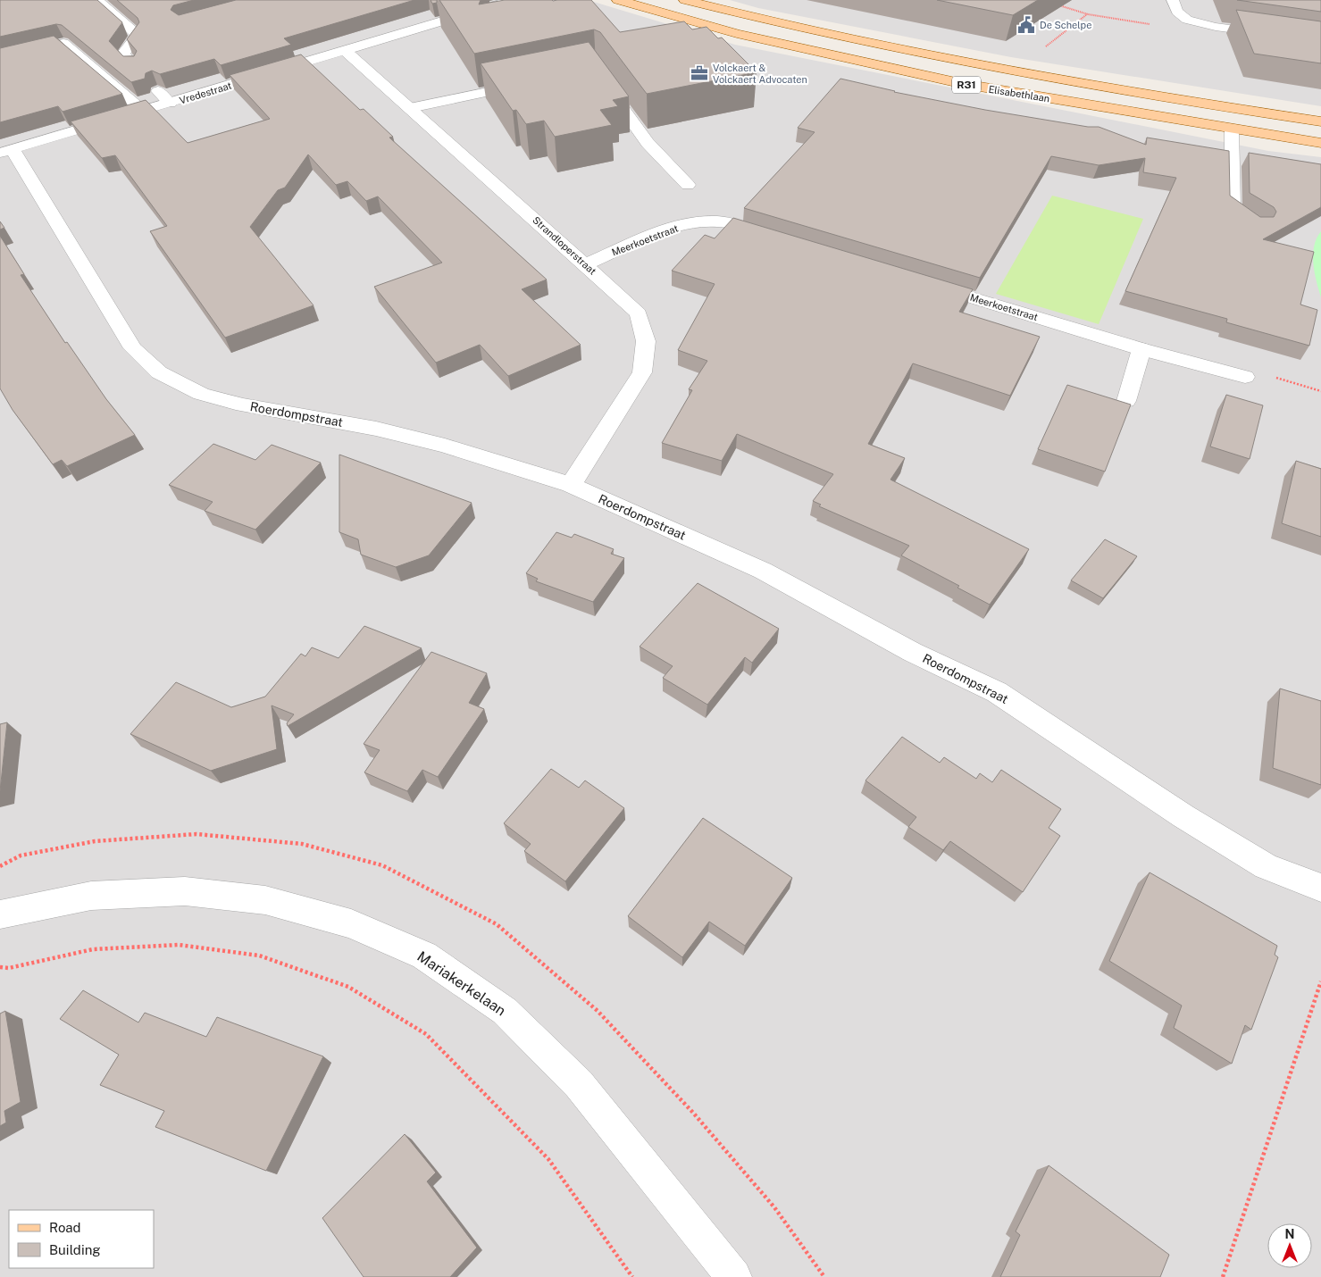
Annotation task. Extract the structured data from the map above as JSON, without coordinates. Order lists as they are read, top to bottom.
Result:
{
  "streets": {
    "main road": ["R31", "Elisabethlaan"],
    "street": [
      "Vredestraat",
      "Meerkoetstraat",
      "Strandloperstraat",
      "Roerdompstraat",
      "Mariakerkelaan"
    ]
  },
  "crossings": [
    ["Vredestraat", "Strandloperstraat"],
    ["Vredestraat", "Roerdompstraat"],
    ["Meerkoetstraat", "Strandloperstraat"],
    ["Strandloperstraat", "Roerdompstraat"]
  ],
  "places": {
    "public building": ["De Schelpe"],
    "office": ["Volckaert & Volckaert Advocaten"]
  },
  "legend": ["Road", "Building"],
  "north": "top"
}
